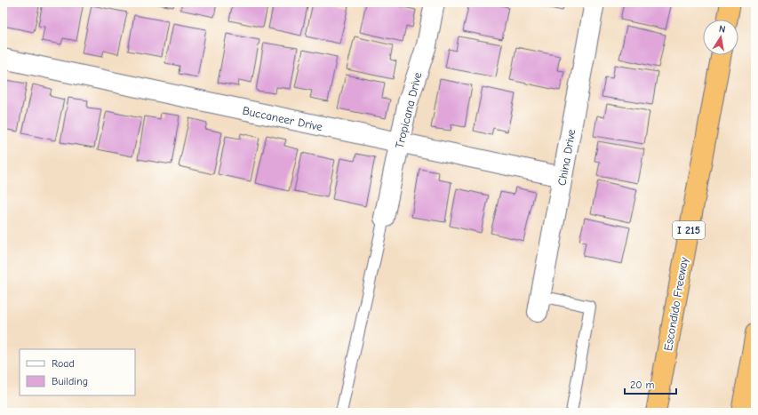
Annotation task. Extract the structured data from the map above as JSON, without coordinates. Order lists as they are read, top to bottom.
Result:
{
  "streets": {
    "highway": ["I 215", "Escondido Freeway"],
    "street": ["Tropicana Drive", "Buccaneer Drive", "China Drive"]
  },
  "crossings": [
    ["Tropicana Drive", "Buccaneer Drive"],
    ["Buccaneer Drive", "China Drive"]
  ],
  "legend": ["Road", "Building"],
  "scale_bar": "20 m",
  "north": "top"
}
